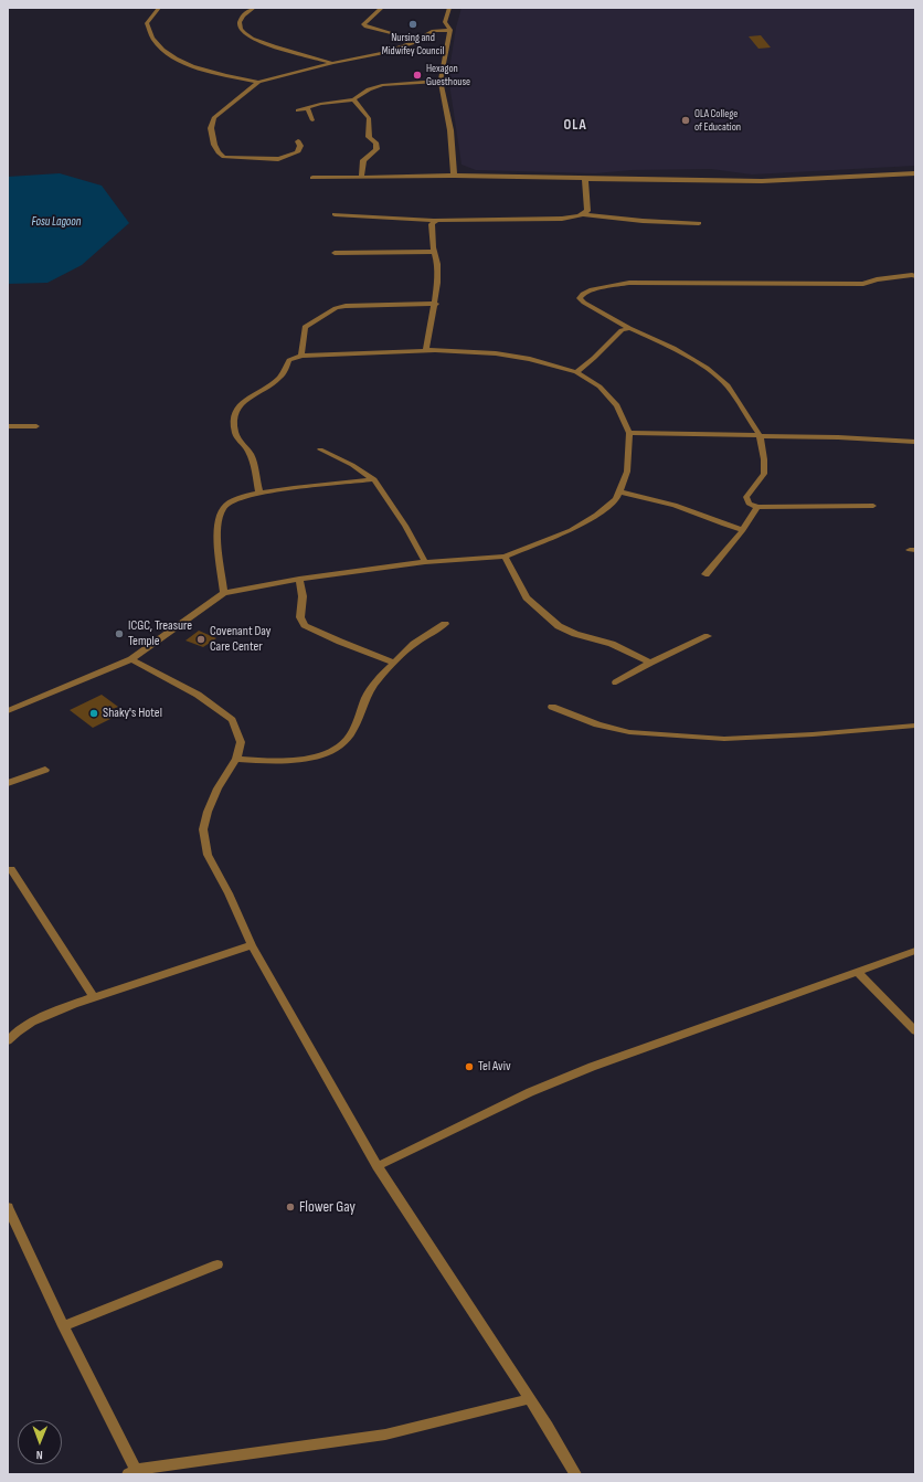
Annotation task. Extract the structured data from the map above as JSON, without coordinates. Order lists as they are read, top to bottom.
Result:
{
  "districts": ["OLA"],
  "water": ["Fosu Lagoon"],
  "places": [
    "Nursing and Midwifey Council",
    "Hexagon Guesthouse",
    "OLA College of Education",
    "ICGC, Treasure Temple",
    "Covenant Day Care Center",
    "Shaky's Hotel",
    "Tel Aviv",
    "Flower Gay"
  ],
  "north": "bottom"
}
